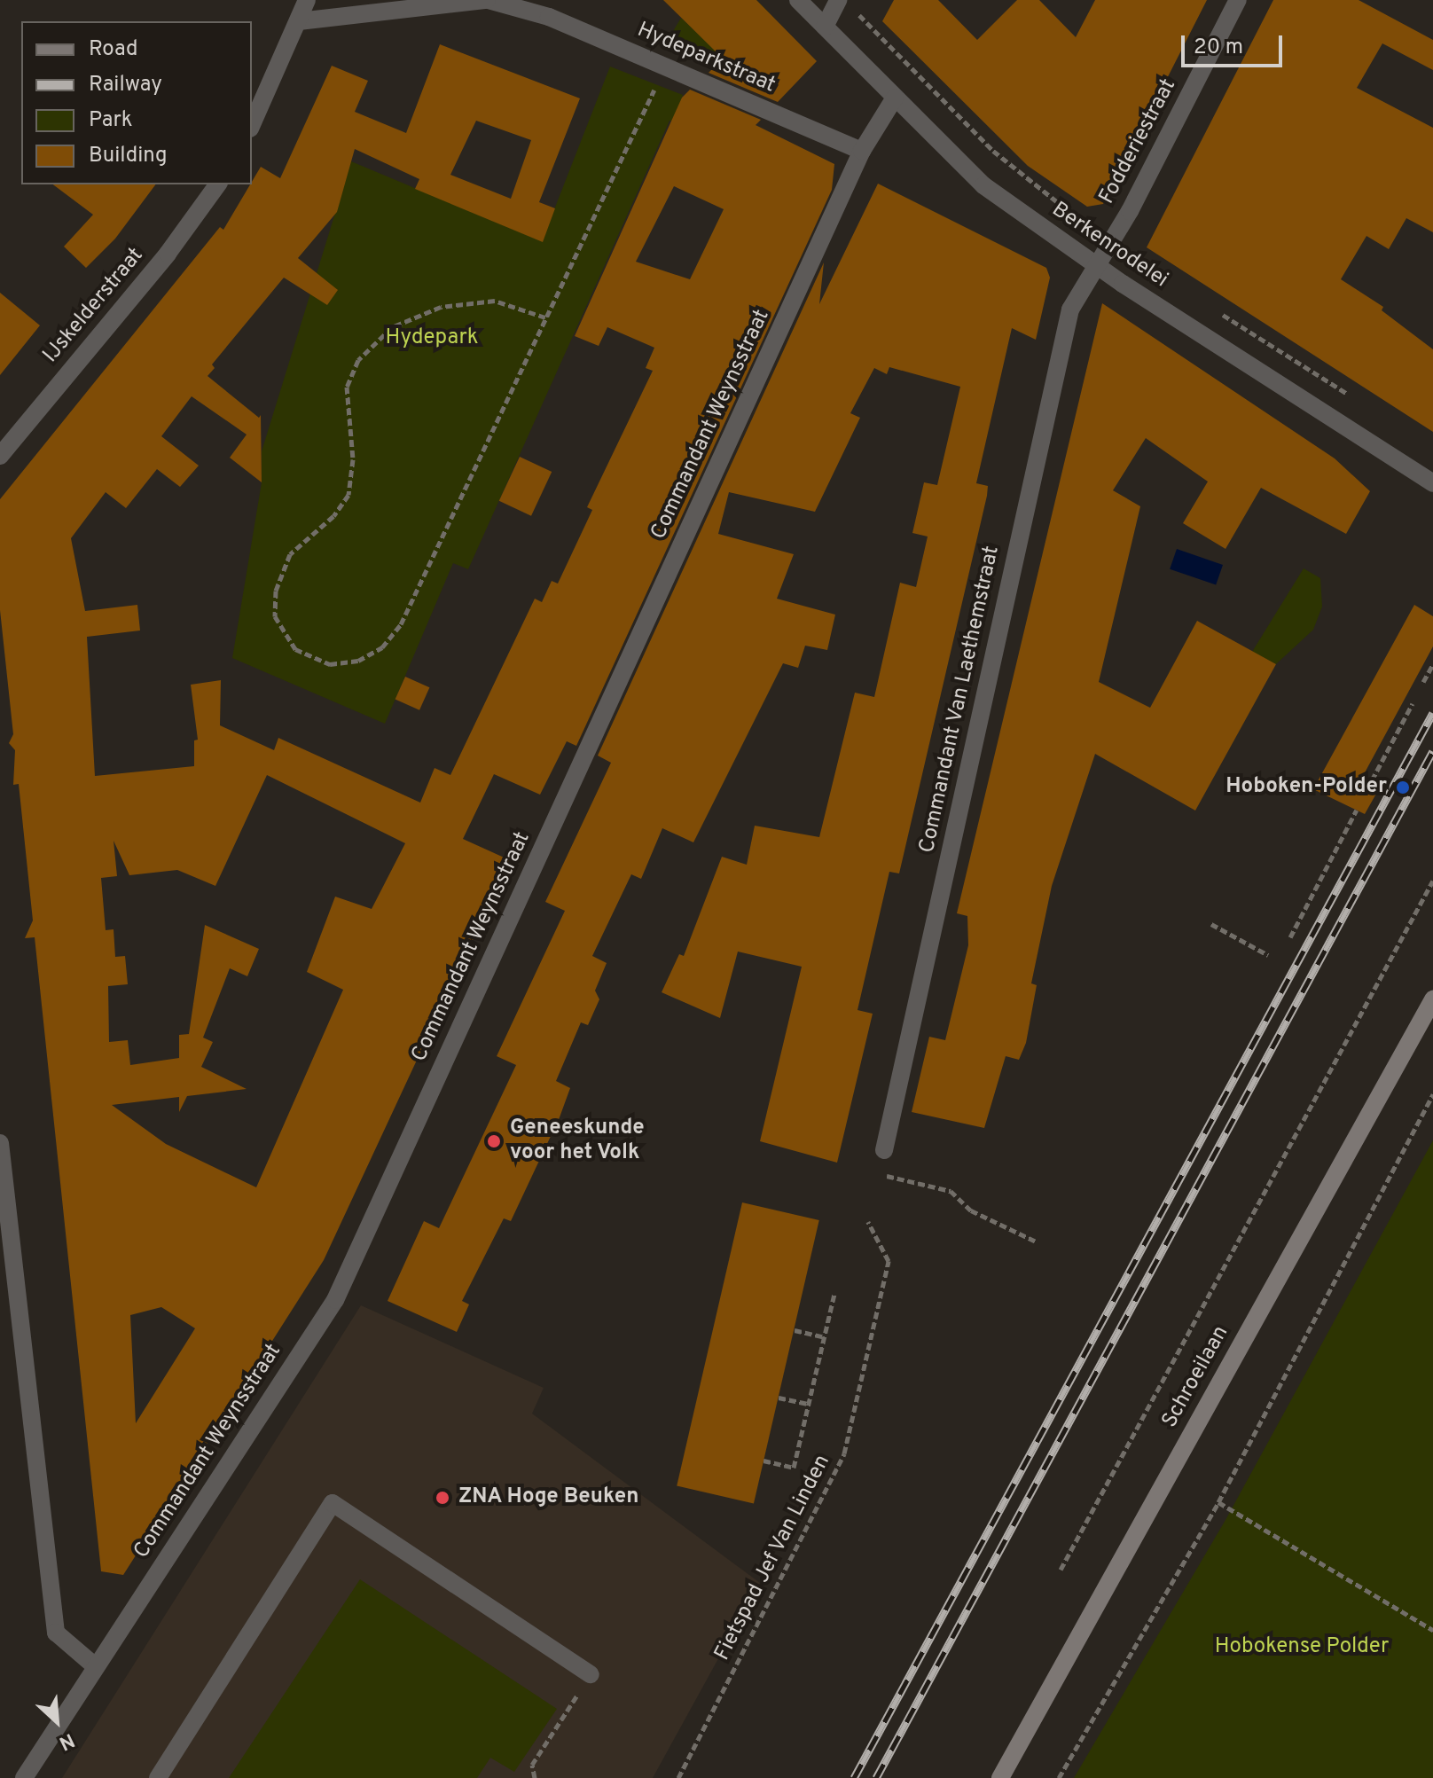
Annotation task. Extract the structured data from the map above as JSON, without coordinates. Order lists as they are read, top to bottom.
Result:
{
  "streets": {
    "street": [
      "Hydeparkstraat",
      "Fodderiestraat",
      "Berkenrodelei",
      "IJskelderstraat",
      "Commandant Weynsstraat",
      "Commandant Van Laethemstraat",
      "Schroeilaan"
    ],
    "path": ["Fietspad Jef Van Linden"]
  },
  "crossings": [
    ["Hydeparkstraat", "Commandant Weynsstraat"],
    ["Fodderiestraat", "Berkenrodelei"],
    ["Fodderiestraat", "Commandant Van Laethemstraat"],
    ["Berkenrodelei", "Commandant Weynsstraat"],
    ["Berkenrodelei", "Commandant Van Laethemstraat"]
  ],
  "parks": ["Hydepark", "Hobokense Polder"],
  "places": ["Hoboken-Polder", "Geneeskunde voor het Volk", "ZNA Hoge Beuken"],
  "legend": [
    "Road",
    "Railway",
    "Park",
    "Building"
  ],
  "scale_bar": "20 m",
  "north": "bottom right"
}
